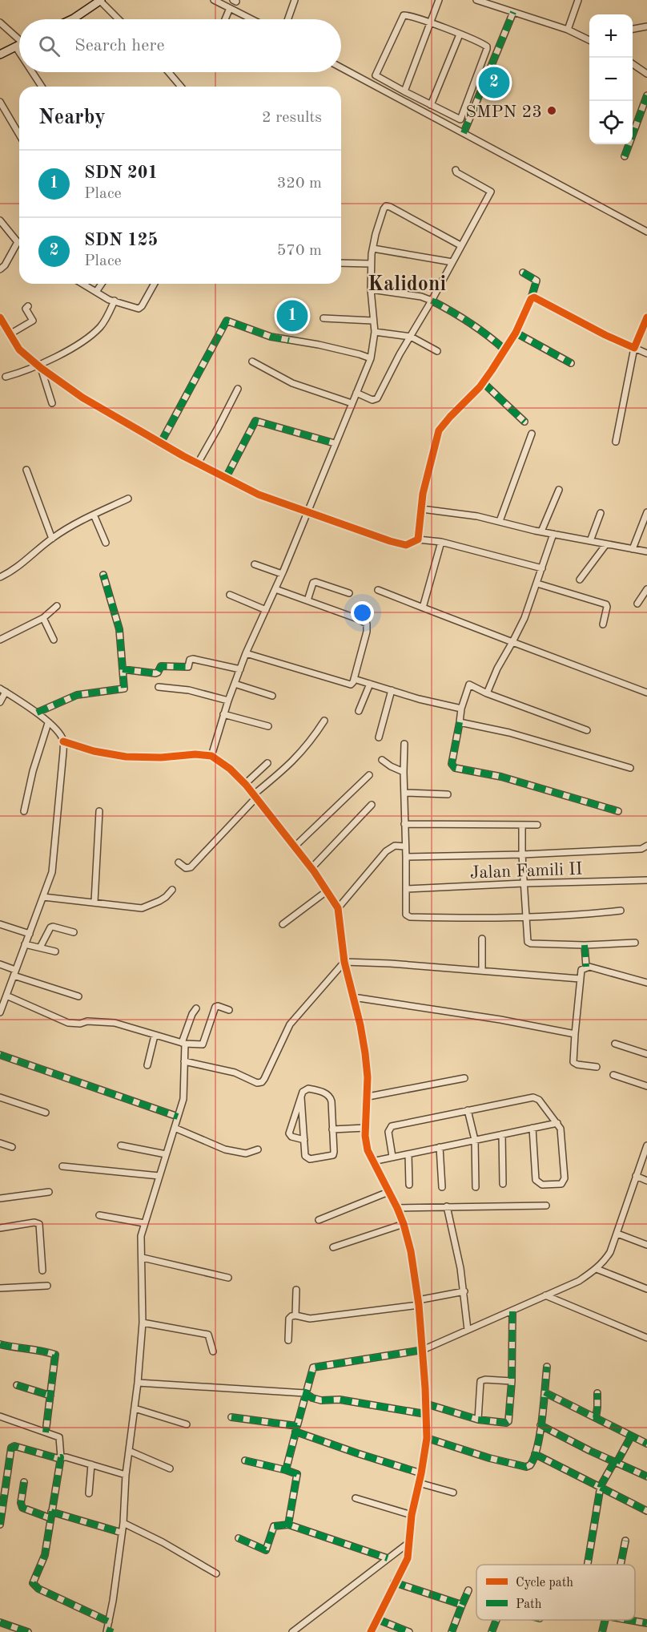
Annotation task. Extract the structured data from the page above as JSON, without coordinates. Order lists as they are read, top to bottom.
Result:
{
  "streets": {
    "street": ["Jalan Famili II"]
  },
  "districts": ["Kalidoni"],
  "places": ["SMPN 23"],
  "legend": ["Cycle path", "Path"],
  "page": {
    "map_buttons": ["+", "−"],
    "search": "Search here",
    "pins": ["2", "1"],
    "heading": ["Nearby", "2 results"],
    "list": [
      {
        "mark": "1",
        "name": "SDN 201",
        "note": "Place",
        "value": "320 m"
      },
      {
        "mark": "2",
        "name": "SDN 125",
        "note": "Place",
        "value": "570 m"
      }
    ]
  }
}
